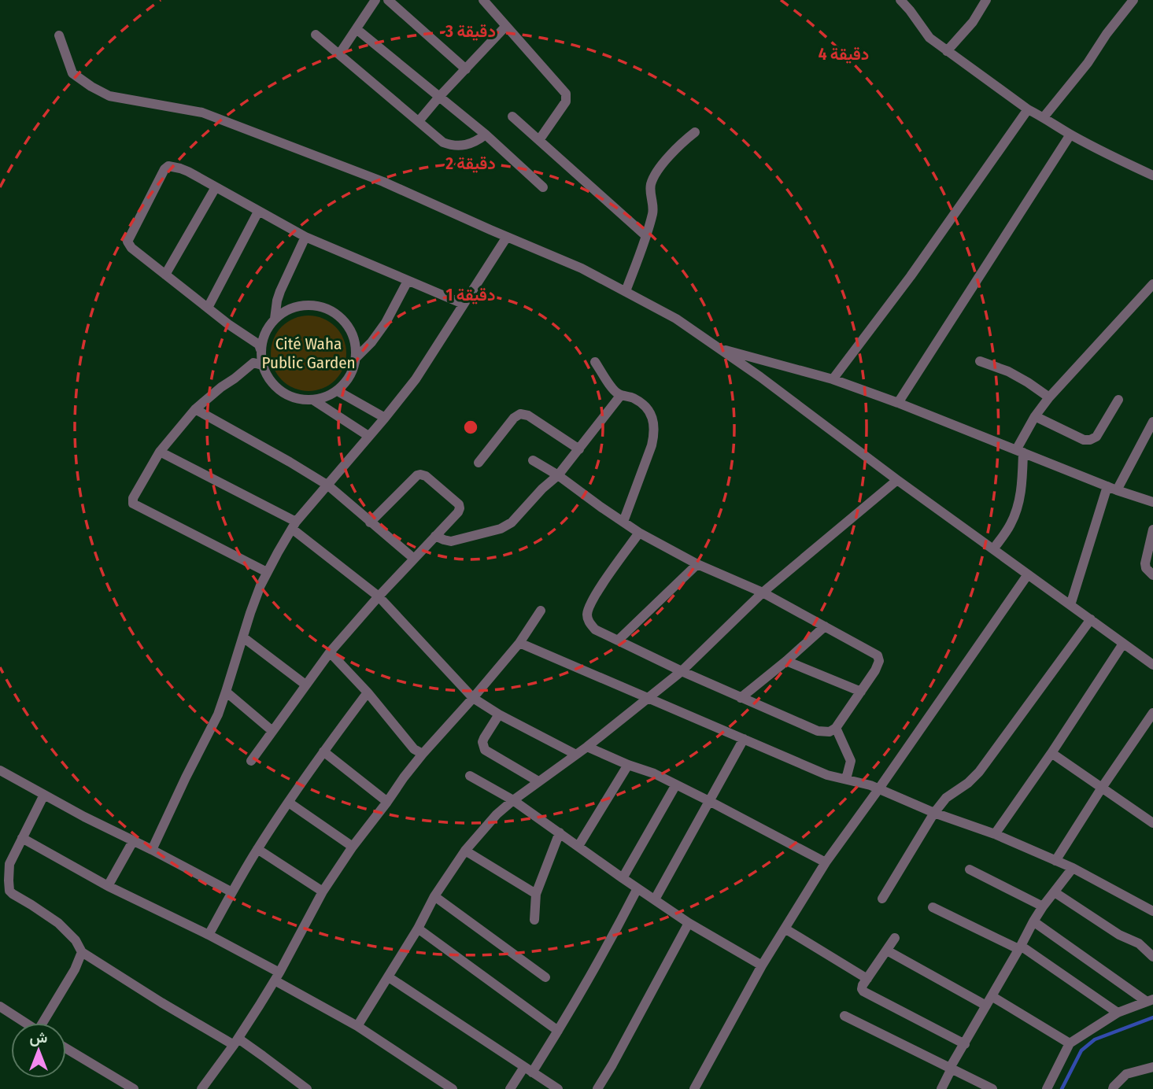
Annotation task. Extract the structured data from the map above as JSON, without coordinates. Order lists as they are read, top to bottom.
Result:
{
  "parks": ["Cité Waha Public Garden"],
  "north": "top",
  "rings": [
    "3 دقيقة",
    "4 دقيقة",
    "2 دقيقة",
    "1 دقيقة"
  ]
}
